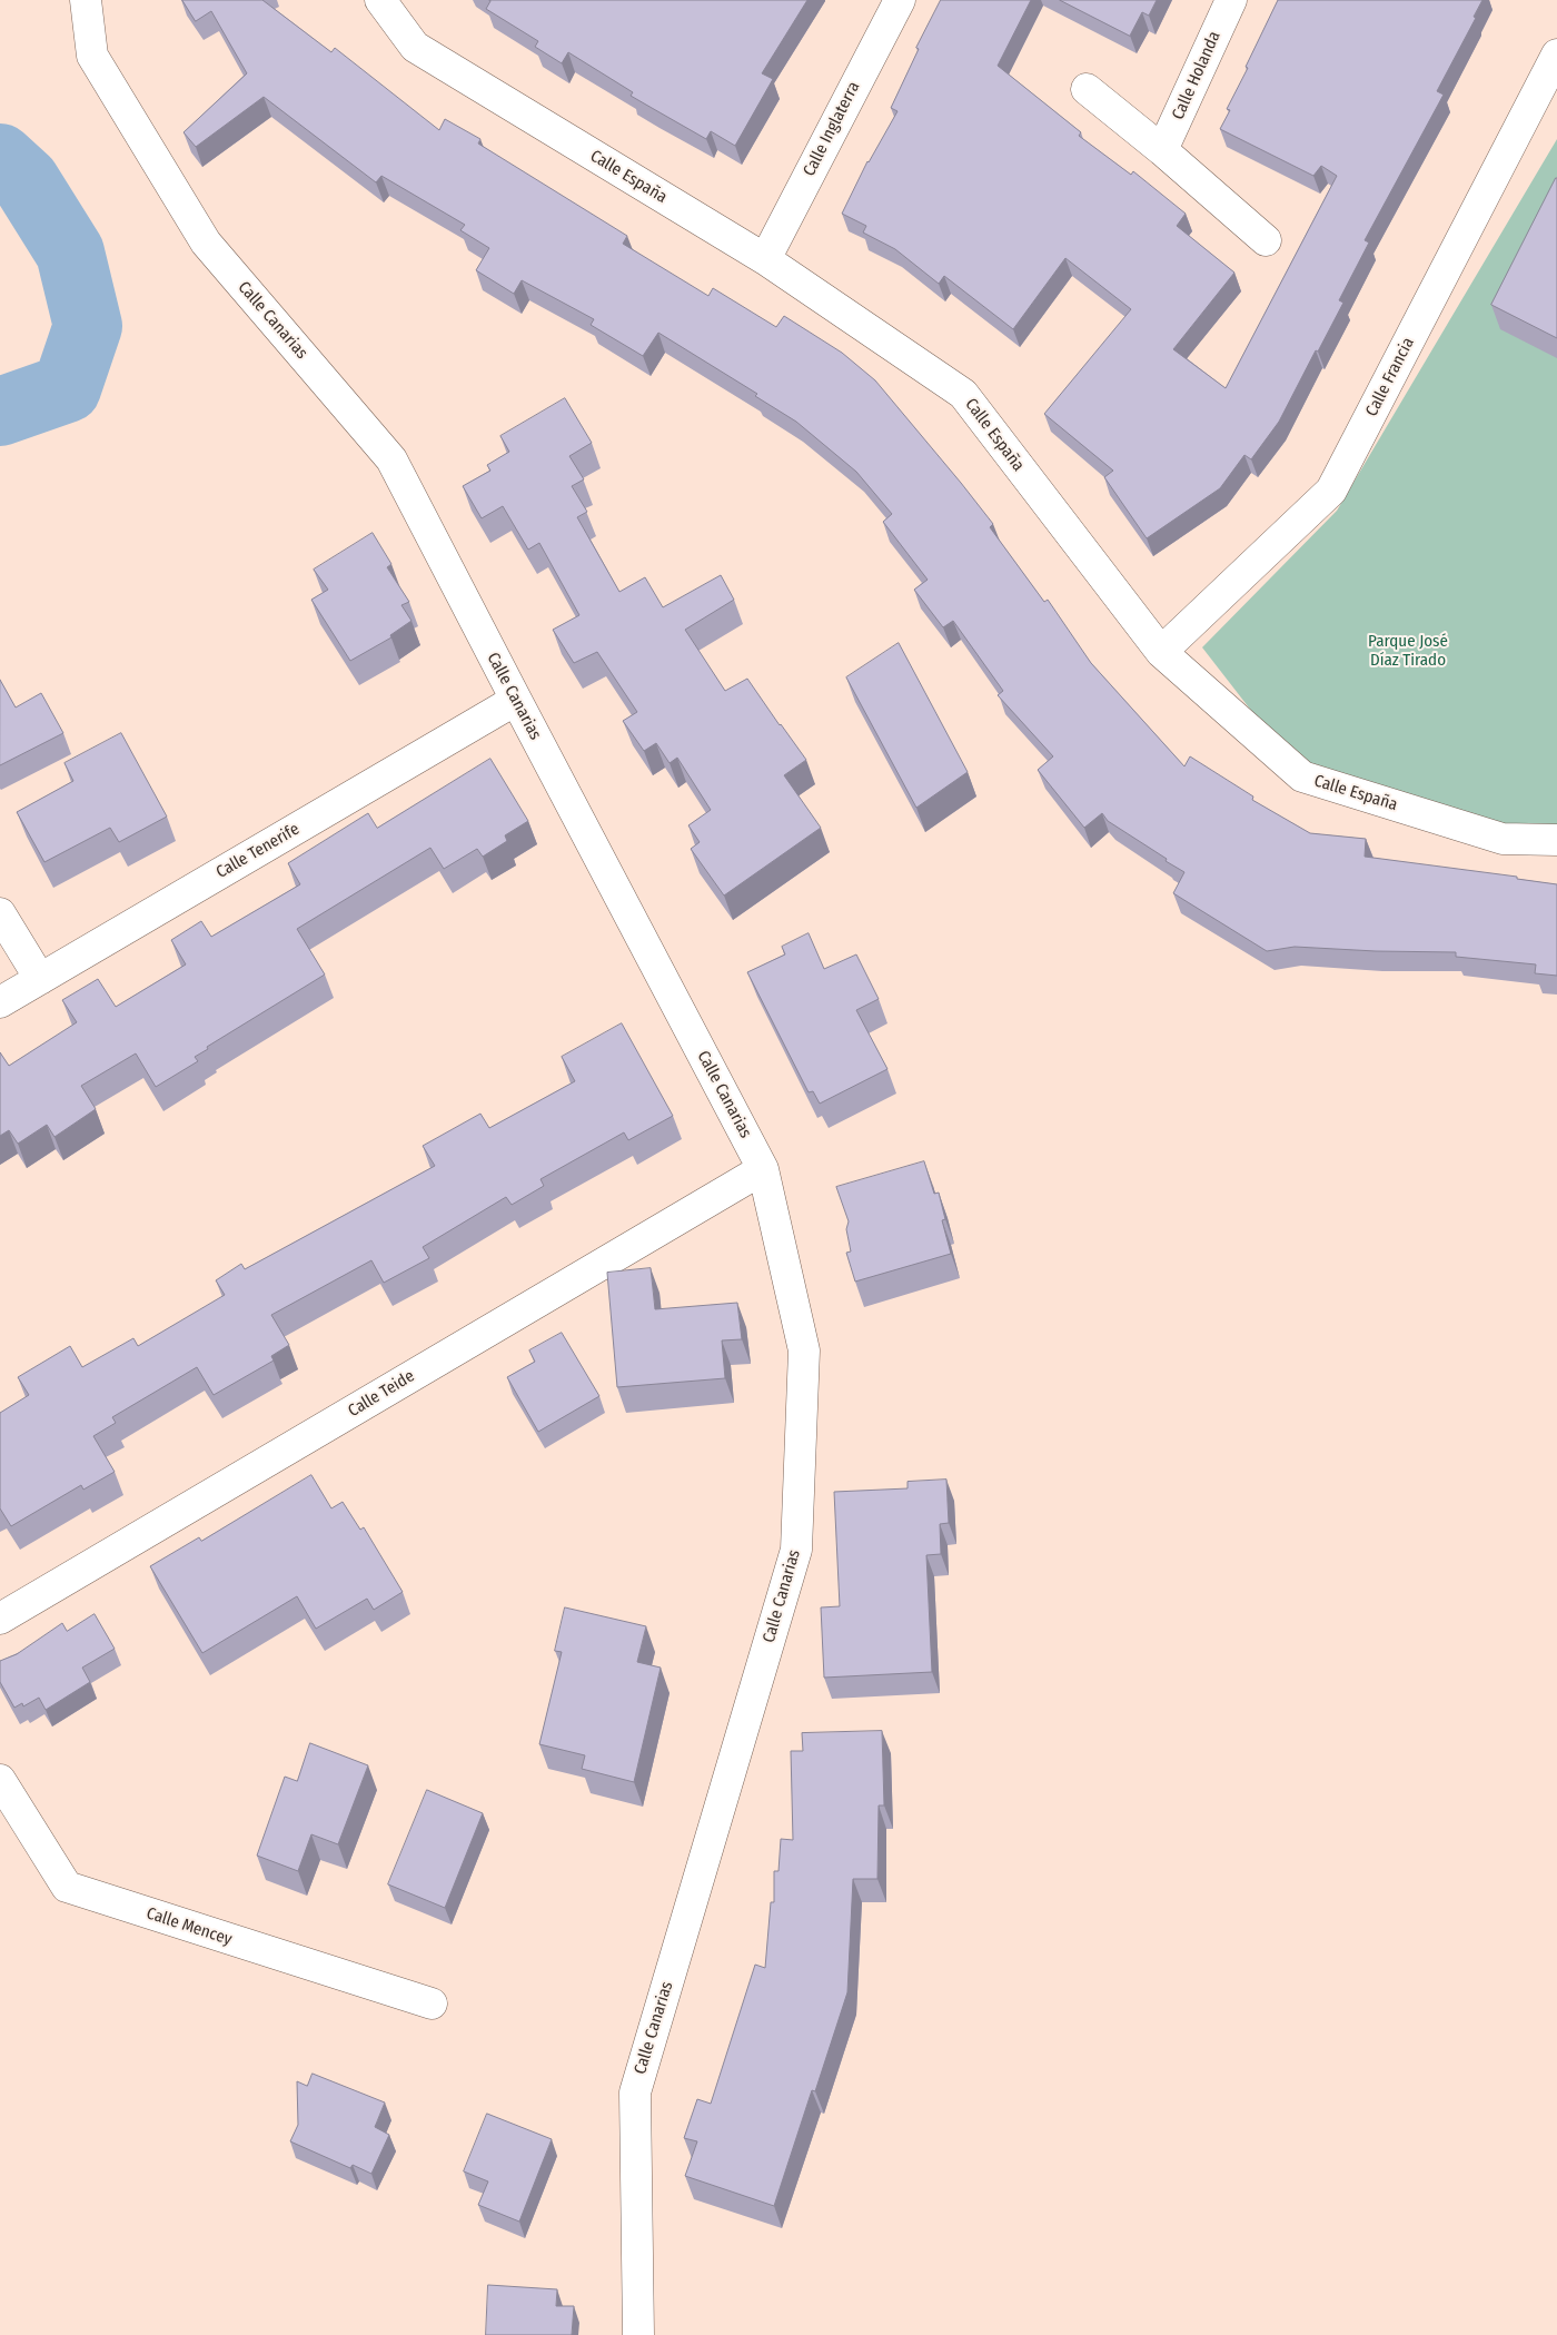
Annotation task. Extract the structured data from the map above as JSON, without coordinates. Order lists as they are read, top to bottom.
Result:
{
  "streets": {
    "street": [
      "Calle Holanda",
      "Calle Inglaterra",
      "Calle España",
      "Calle Canarias",
      "Calle Francia",
      "Calle Tenerife",
      "Calle Teide",
      "Calle Mencey"
    ]
  },
  "crossings": [
    ["Calle Inglaterra", "Calle España"],
    ["Calle España", "Calle Francia"],
    ["Calle Canarias", "Calle Tenerife"],
    ["Calle Canarias", "Calle Teide"]
  ],
  "parks": ["Parque José Díaz Tirado"]
}
